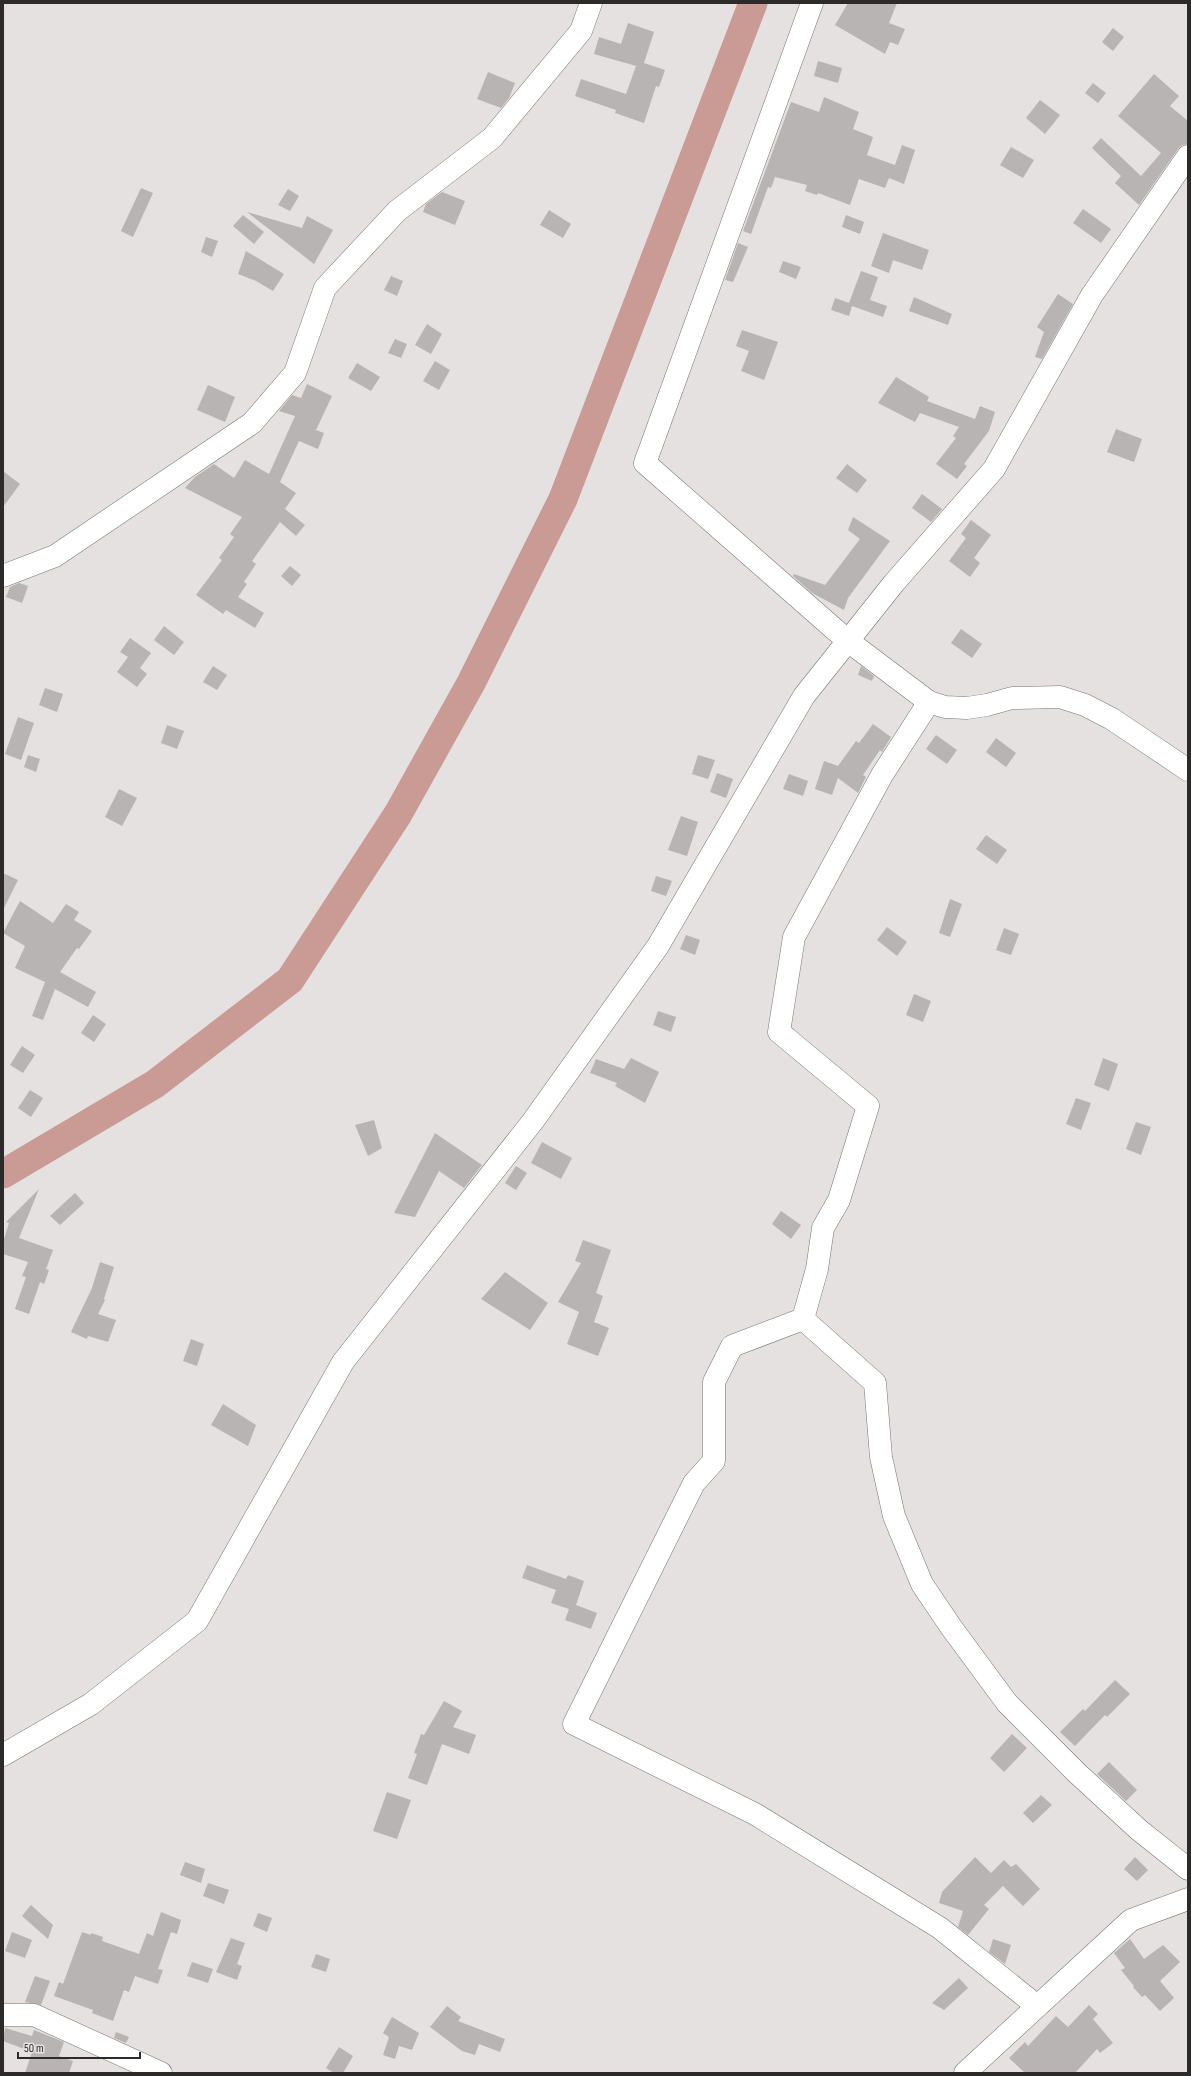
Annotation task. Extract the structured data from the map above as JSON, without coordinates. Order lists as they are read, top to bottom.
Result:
{
  "scale_bar": "50 m"
}
